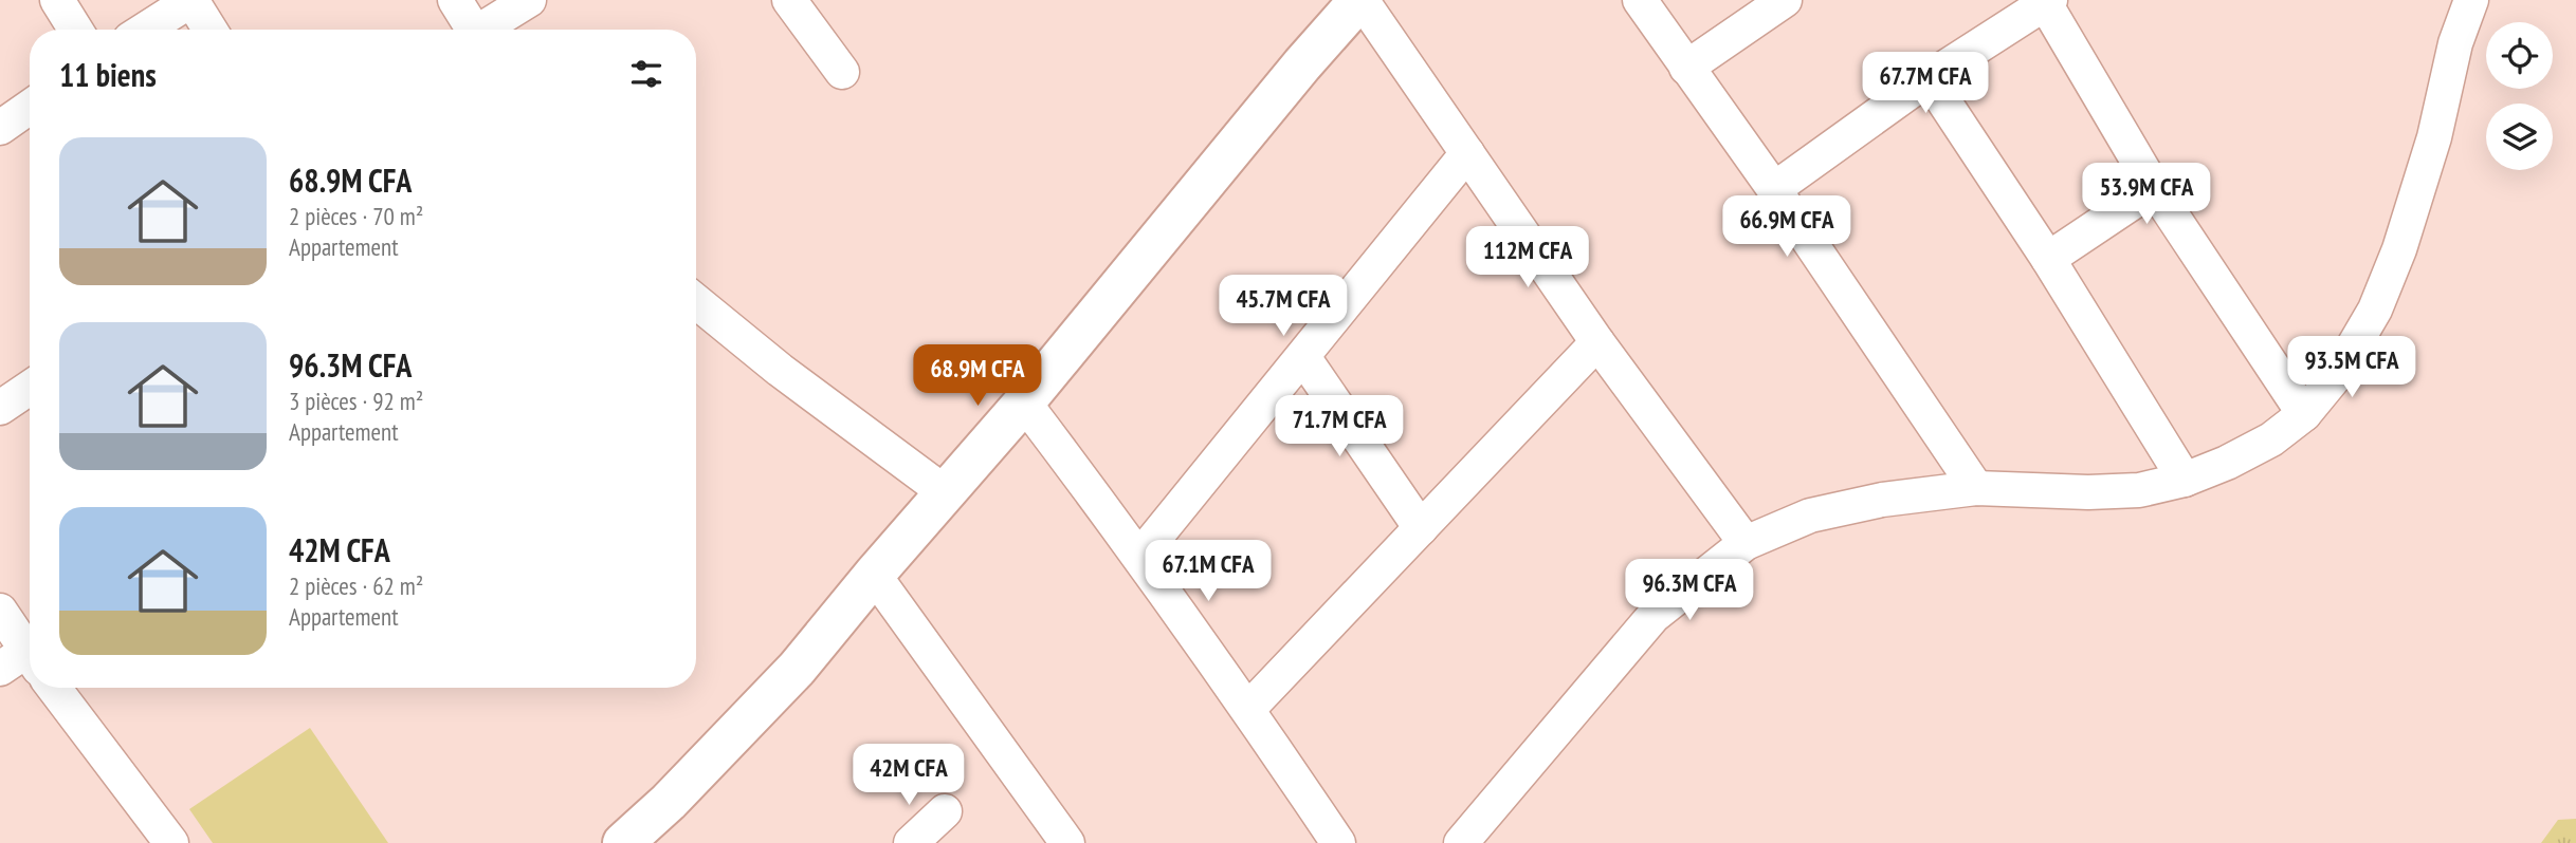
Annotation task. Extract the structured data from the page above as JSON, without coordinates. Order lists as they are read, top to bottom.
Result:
{
  "page": {
    "heading": "11 biens",
    "price": [
      "67.7M CFA",
      "53.9M CFA",
      "66.9M CFA",
      "112M CFA",
      "45.7M CFA",
      "93.5M CFA",
      "68.9M CFA",
      "71.7M CFA",
      "67.1M CFA",
      "96.3M CFA",
      "42M CFA"
    ],
    "list": [
      {
        "name": "68.9M CFA",
        "note": "2 pièces · 70 m² · Appartement"
      },
      {
        "name": "96.3M CFA",
        "note": "3 pièces · 92 m² · Appartement"
      },
      {
        "name": "42M CFA",
        "note": "2 pièces · 62 m² · Appartement"
      }
    ]
  }
}
